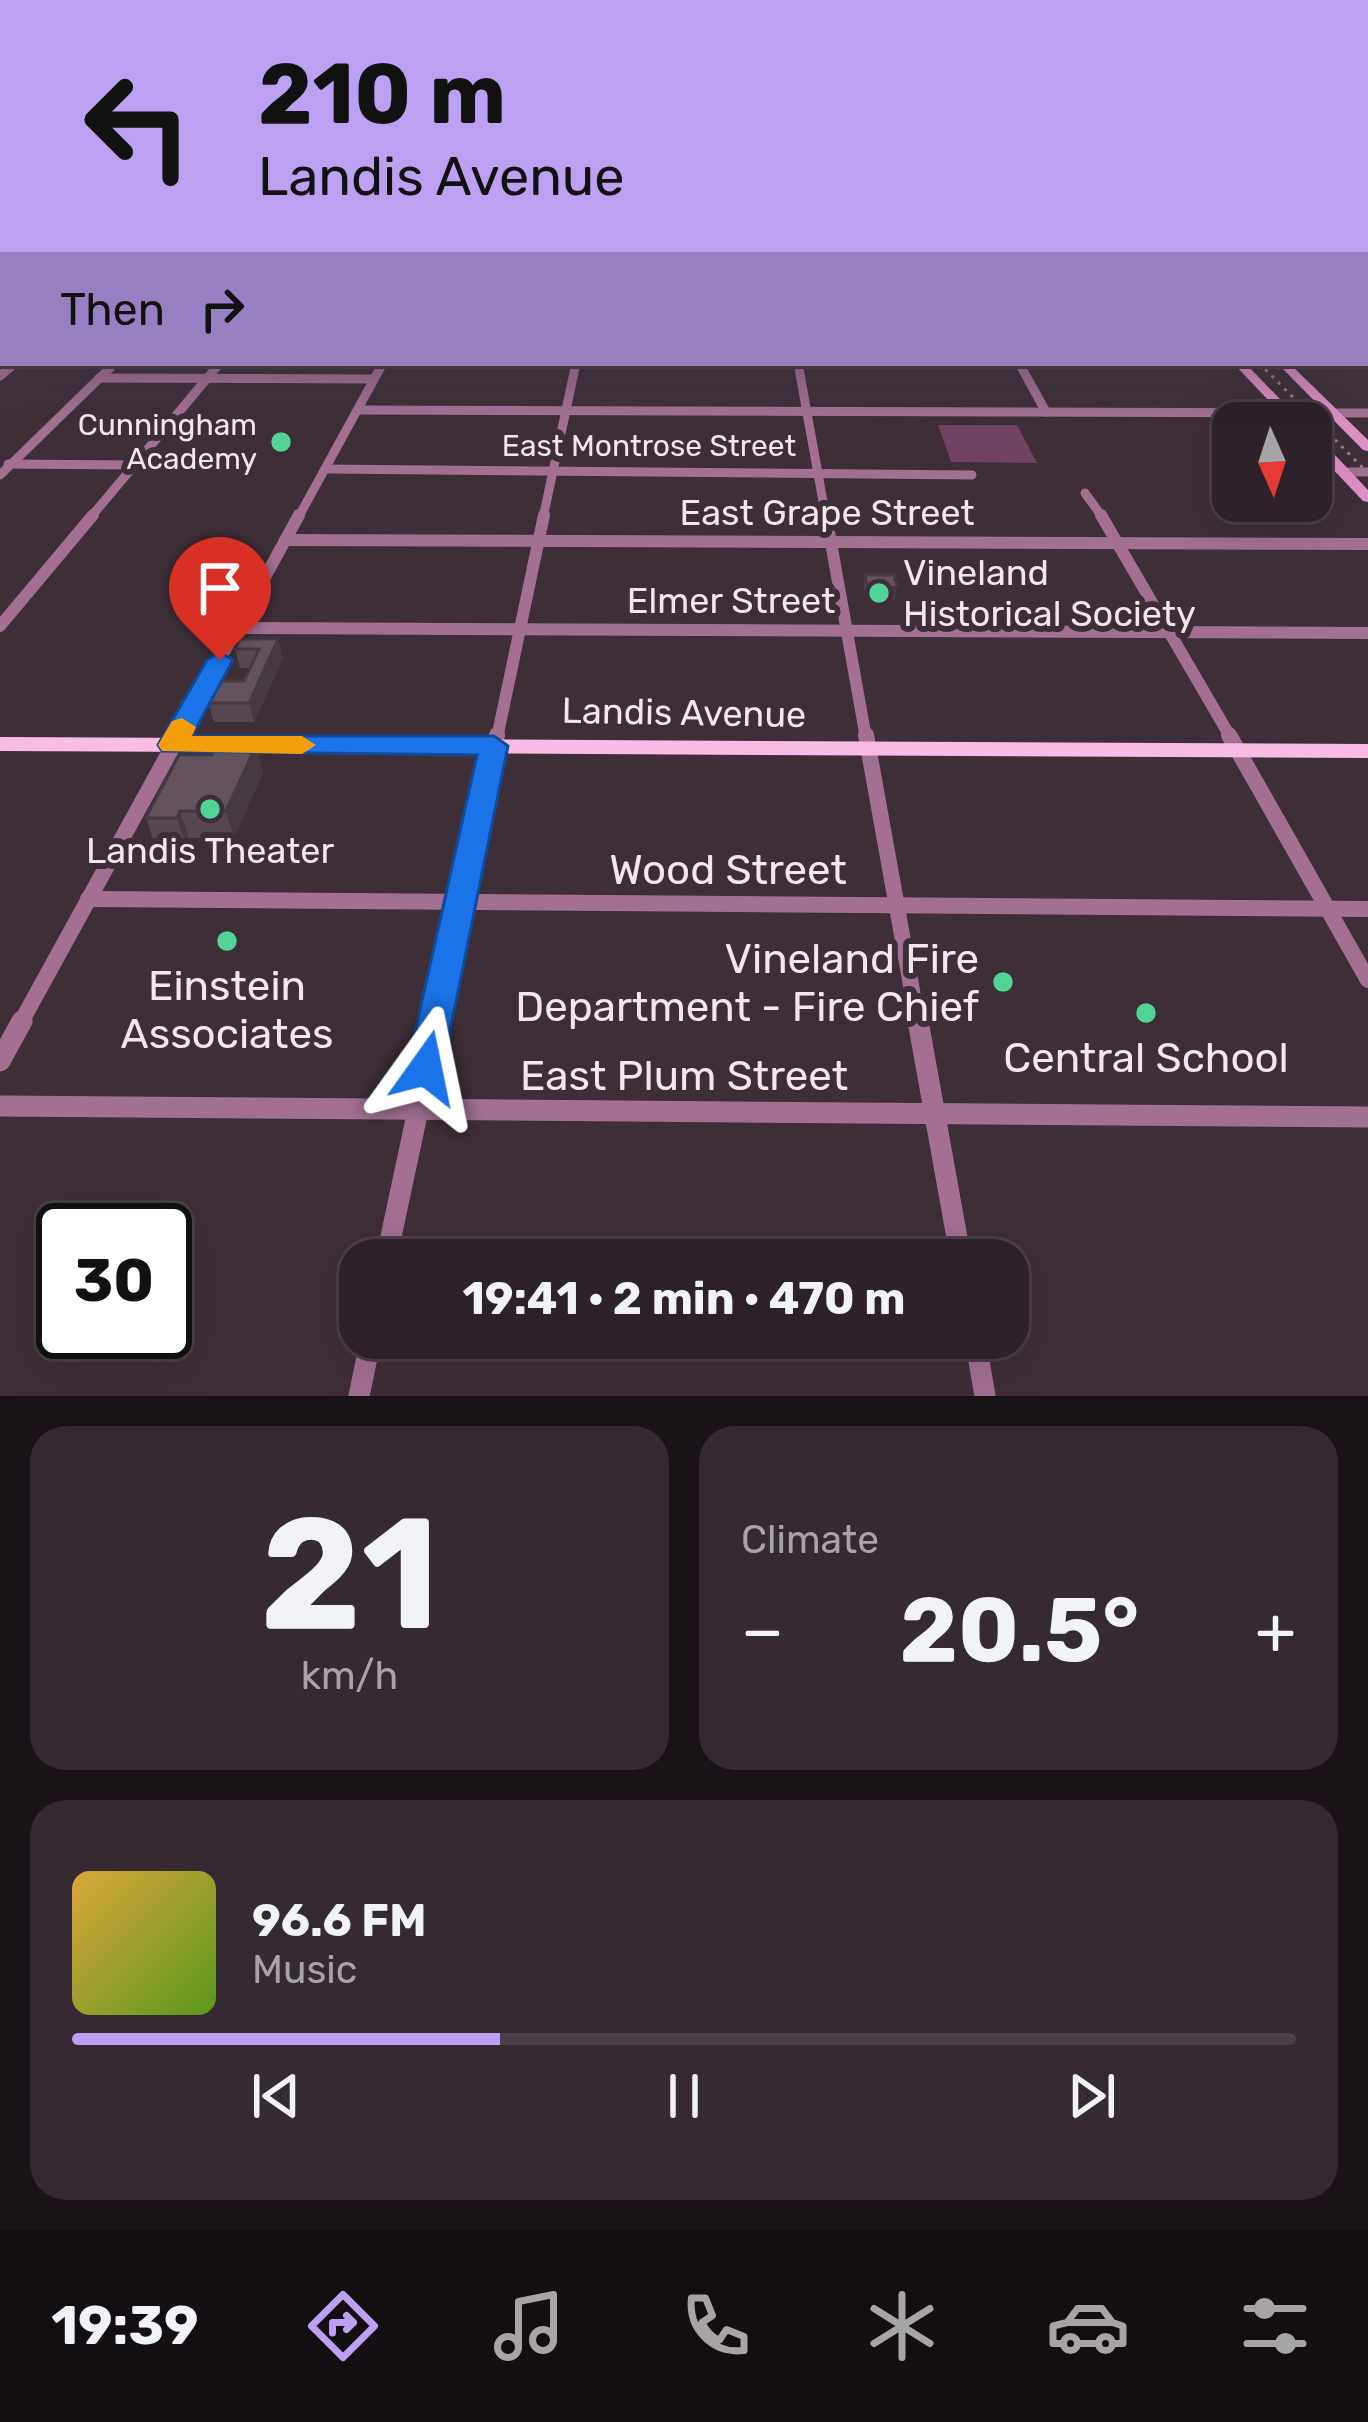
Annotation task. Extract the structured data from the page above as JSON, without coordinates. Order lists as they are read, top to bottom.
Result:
{
  "streets": {
    "main road": ["Landis Avenue"],
    "street": [
      "East Montrose Street",
      "East Grape Street",
      "Elmer Street",
      "Wood Street",
      "East Plum Street"
    ]
  },
  "places": [
    "Cunningham Academy",
    "Vineland Historical Society",
    "Landis Theater",
    "Einstein Associates",
    "Vineland Fire Department - Fire Chief",
    "Central School"
  ],
  "north": "bottom",
  "page": {
    "turn": ["210 m", "Landis Avenue"],
    "then": "Then",
    "limit": "30",
    "trip": "19:41 · 2 min · 470 m",
    "tile": [
      ["21", "km/h"],
      "Climate"
    ],
    "heat": ["−", "20.5°", "+"],
    "song": ["96.6 FM", "Music"],
    "tabs": "19:39"
  }
}
